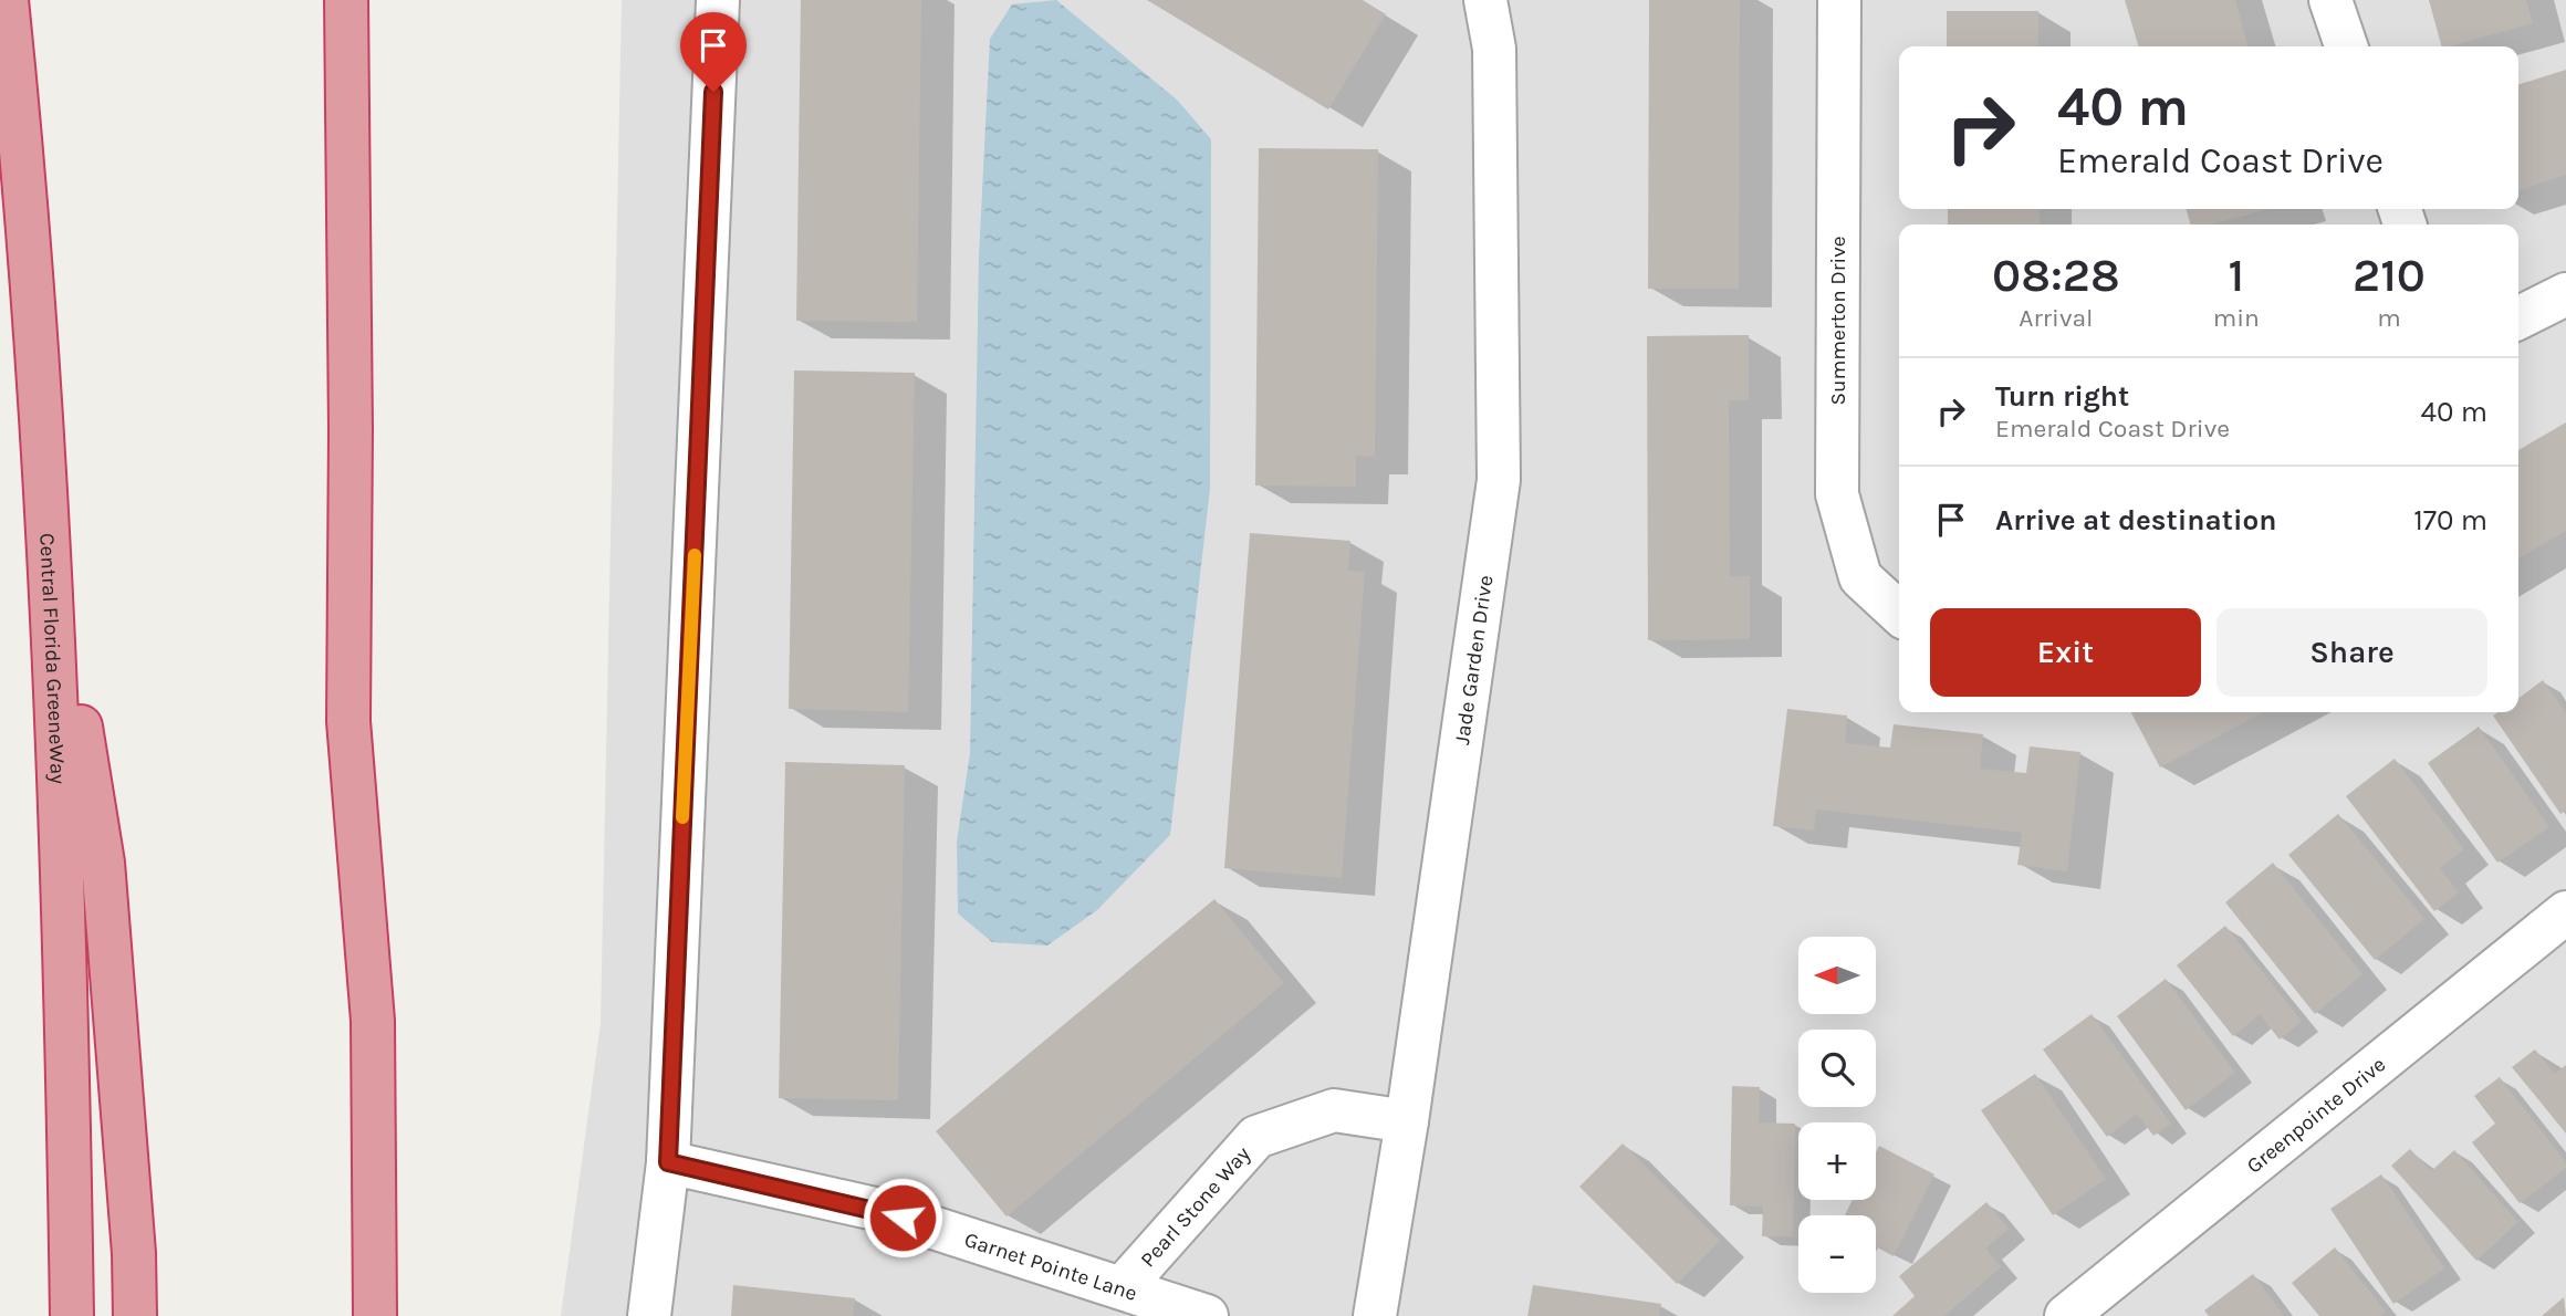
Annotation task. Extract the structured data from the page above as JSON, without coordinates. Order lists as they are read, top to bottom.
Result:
{
  "streets": {
    "highway": ["Central Florida GreeneWay"],
    "street": [
      "Summerton Drive",
      "Jade Garden Drive",
      "Greenpointe Drive",
      "Pearl Stone Way",
      "Garnet Pointe Lane"
    ]
  },
  "crossings": [
    ["Jade Garden Drive", "Pearl Stone Way"],
    ["Pearl Stone Way", "Garnet Pointe Lane"]
  ],
  "north": "left",
  "page": {
    "turn": ["40 m", "Emerald Coast Drive"],
    "eta": [
      "08:28",
      "Arrival",
      "1",
      "min",
      "210",
      "m"
    ],
    "list": [
      {
        "name": "Turn right",
        "note": "Emerald Coast Drive",
        "value": "40 m"
      },
      {
        "name": "Arrive at destination",
        "value": "170 m"
      }
    ],
    "buttons": ["Exit", "Share"],
    "map_buttons": ["+", "−"]
  }
}
